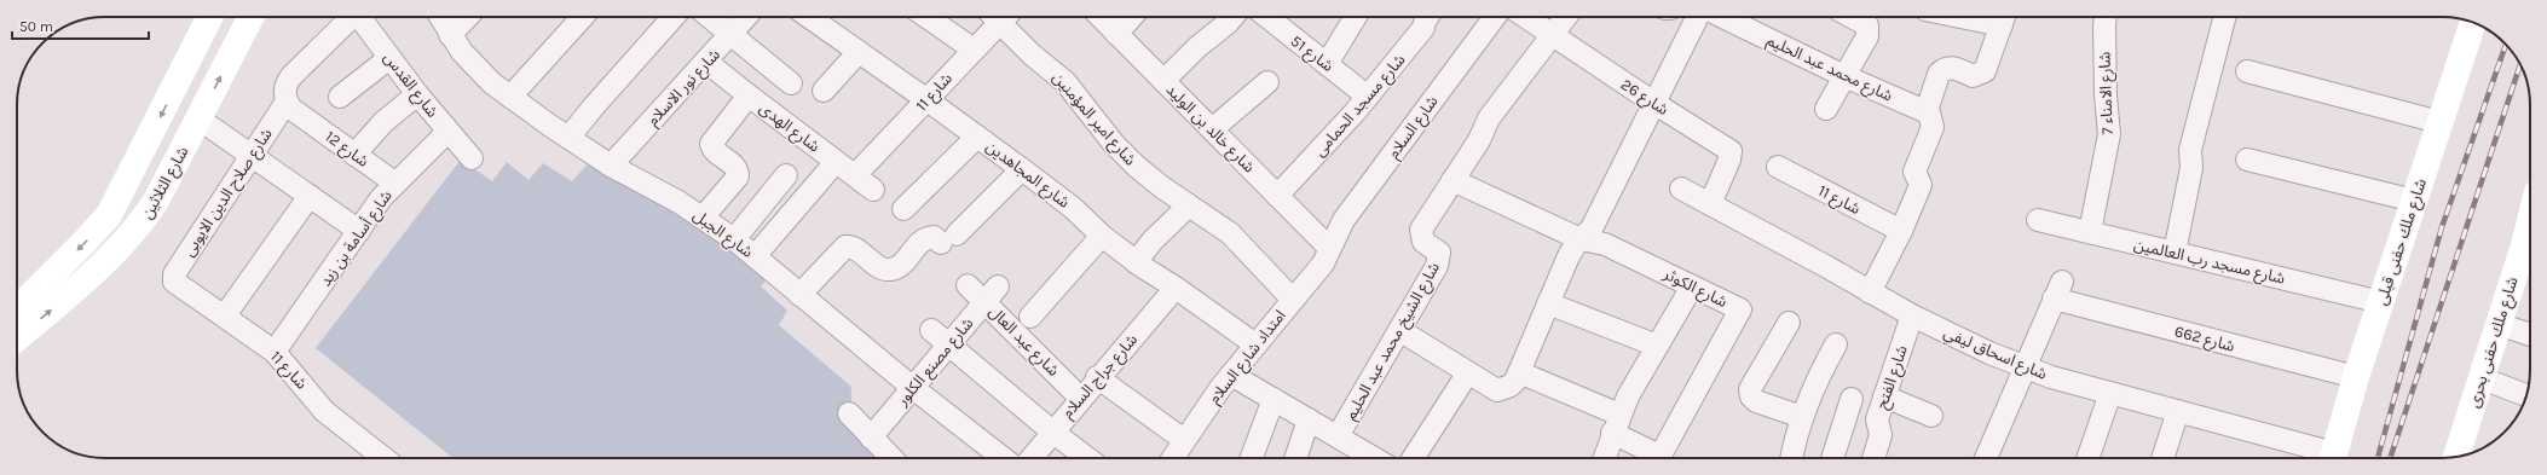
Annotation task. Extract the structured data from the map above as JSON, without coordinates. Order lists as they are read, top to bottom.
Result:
{
  "streets": {
    "street": [
      "شارع 51",
      "شارع محمد عبد الحليم",
      "شارع القدس",
      "شارع نور الاسلام",
      "شارع 11",
      "شارع الامناء 7",
      "شارع 26",
      "شارع مسجد الحمامى",
      "شارع امير المؤمنين",
      "شارع الهدى",
      "شارع السلام",
      "شارع خالد بن الوليد",
      "شارع 12",
      "شارع المجاهدين",
      "شارع الثلاثين",
      "شارع صلاح الدين الايوبى",
      "شارع الجبل",
      "شارع أسامة بن زيد",
      "شارع ملك حفنى قبلى",
      "شارع مسجد رب العالمين",
      "شارع الكوثر",
      "شارع 662",
      "شارع عبد العال",
      "شارع الشيخ محمد عبد الحليم",
      "شارع ملك حفنى بحرى",
      "شارع اسحاق ليفي",
      "امتداد شارع السلام",
      "شارع مصنع الكلور",
      "شارع جراج السلام",
      "شارع الفتح"
    ]
  },
  "crossings": [
    ["شارع 51", "شارع مسجد الحمامى"],
    ["شارع القدس", "شارع أسامة بن زيد"],
    ["شارع نور الاسلام", "شارع الهدى"],
    ["شارع نور الاسلام", "شارع الجبل"],
    ["شارع 11", "شارع الهدى"],
    ["شارع 11", "شارع المجاهدين"],
    ["شارع 11", "شارع صلاح الدين الايوبى"],
    ["شارع 11", "شارع أسامة بن زيد"],
    ["شارع الامناء 7", "شارع مسجد رب العالمين"],
    ["شارع 26", "شارع الشيخ محمد عبد الحليم"],
    ["شارع 26", "شارع اسحاق ليفي"],
    ["شارع مسجد الحمامى", "شارع خالد بن الوليد"],
    ["شارع امير المؤمنين", "امتداد شارع السلام"],
    ["شارع السلام", "شارع خالد بن الوليد"],
    ["شارع السلام", "امتداد شارع السلام"],
    ["شارع خالد بن الوليد", "امتداد شارع السلام"],
    ["شارع 12", "شارع صلاح الدين الايوبى"],
    ["شارع 12", "شارع أسامة بن زيد"],
    ["شارع المجاهدين", "امتداد شارع السلام"],
    ["شارع المجاهدين", "شارع جراج السلام"],
    ["شارع الجبل", "شارع مصنع الكلور"],
    ["شارع ملك حفنى قبلى", "شارع مسجد رب العالمين"],
    ["شارع ملك حفنى قبلى", "شارع 662"],
    ["شارع الكوثر", "شارع الشيخ محمد عبد الحليم"],
    ["شارع 662", "شارع اسحاق ليفي"],
    ["شارع عبد العال", "شارع مصنع الكلور"],
    ["شارع عبد العال", "شارع جراج السلام"],
    ["شارع اسحاق ليفي", "شارع الفتح"]
  ],
  "scale_bar": "50 m"
}
